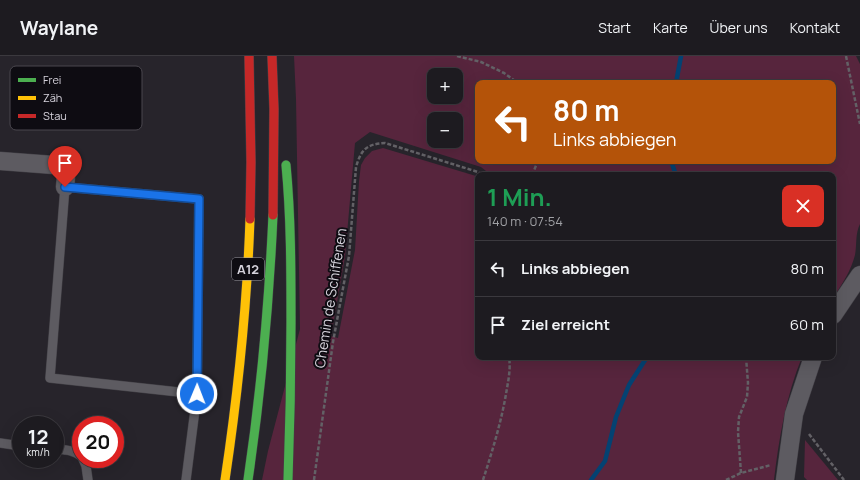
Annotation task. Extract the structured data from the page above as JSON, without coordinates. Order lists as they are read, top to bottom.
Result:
{
  "streets": {
    "highway": ["A12"],
    "path": ["Chemin de Schiffenen"]
  },
  "legend": ["Frei", "Zäh", "Stau"],
  "page": {
    "header": "Waylane",
    "nav": [
      "Start",
      "Karte",
      "Über uns",
      "Kontakt"
    ],
    "map_buttons": ["+", "−"],
    "turn": ["80 m", "Links abbiegen"],
    "heading": ["1 Min.", "140 m · 07:54"],
    "list": [
      {
        "name": "Links abbiegen",
        "value": "80 m"
      },
      {
        "name": "Ziel erreicht",
        "value": "60 m"
      }
    ],
    "speed": "12 km/h",
    "limit": "20"
  }
}
